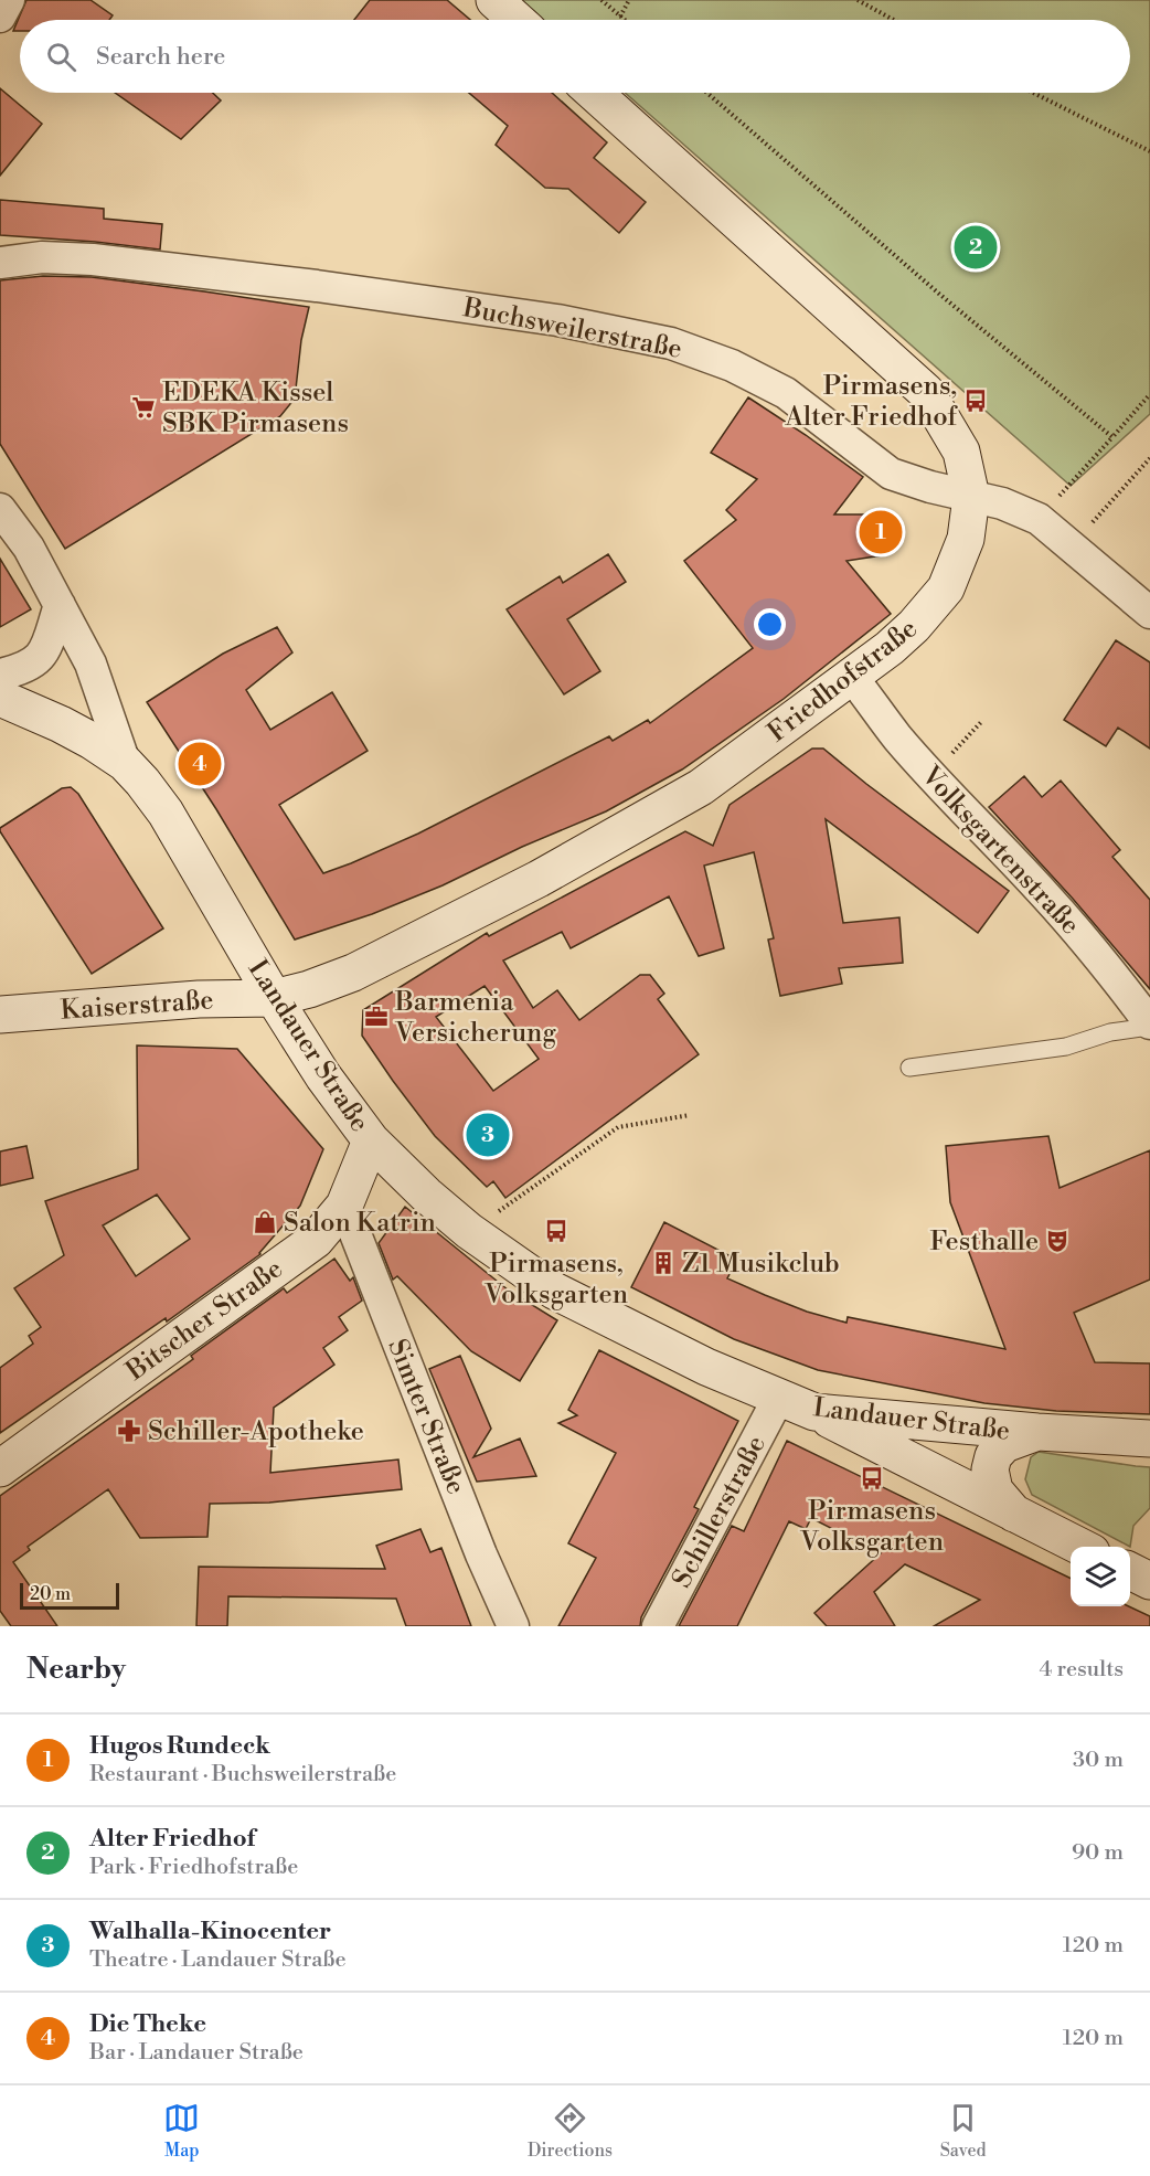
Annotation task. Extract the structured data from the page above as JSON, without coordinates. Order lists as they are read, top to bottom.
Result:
{
  "streets": {
    "main road": [
      "Friedhofstraße",
      "Kaiserstraße",
      "Landauer Straße",
      "Bitscher Straße"
    ],
    "street": [
      "Buchsweilerstraße",
      "Volksgartenstraße",
      "Simter Straße",
      "Schillerstraße"
    ]
  },
  "crossings": [
    ["Buchsweilerstraße", "Friedhofstraße"],
    ["Friedhofstraße", "Volksgartenstraße"],
    ["Friedhofstraße", "Kaiserstraße"],
    ["Friedhofstraße", "Landauer Straße"],
    ["Kaiserstraße", "Landauer Straße"],
    ["Landauer Straße", "Bitscher Straße"],
    ["Landauer Straße", "Schillerstraße"],
    ["Bitscher Straße", "Simter Straße"]
  ],
  "places": {
    "bus stop": ["Pirmasens, Alter Friedhof", "Pirmasens, Volksgarten", "Pirmasens Volksgarten"],
    "supermarket": ["EDEKA Kissel SBK Pirmasens"],
    "office": ["Barmenia Versicherung"],
    "shop": ["Salon Katrin"],
    "theatre": ["Festhalle"],
    "building": ["Z1 Musikclub"],
    "pharmacy": ["Schiller-Apotheke"]
  },
  "scale_bar": "20 m",
  "page": {
    "search": "Search here",
    "pins": [
      "2",
      "1",
      "4",
      "3"
    ],
    "scale": "20 m",
    "heading": ["Nearby", "4 results"],
    "list": [
      {
        "mark": "1",
        "name": "Hugos Rundeck",
        "note": "Restaurant · Buchsweilerstraße",
        "value": "30 m"
      },
      {
        "mark": "2",
        "name": "Alter Friedhof",
        "note": "Park · Friedhofstraße",
        "value": "90 m"
      },
      {
        "mark": "3",
        "name": "Walhalla-Kinocenter",
        "note": "Theatre · Landauer Straße",
        "value": "120 m"
      },
      {
        "mark": "4",
        "name": "Die Theke",
        "note": "Bar · Landauer Straße",
        "value": "120 m"
      }
    ],
    "nav": ["Map", "Directions", "Saved"]
  }
}
